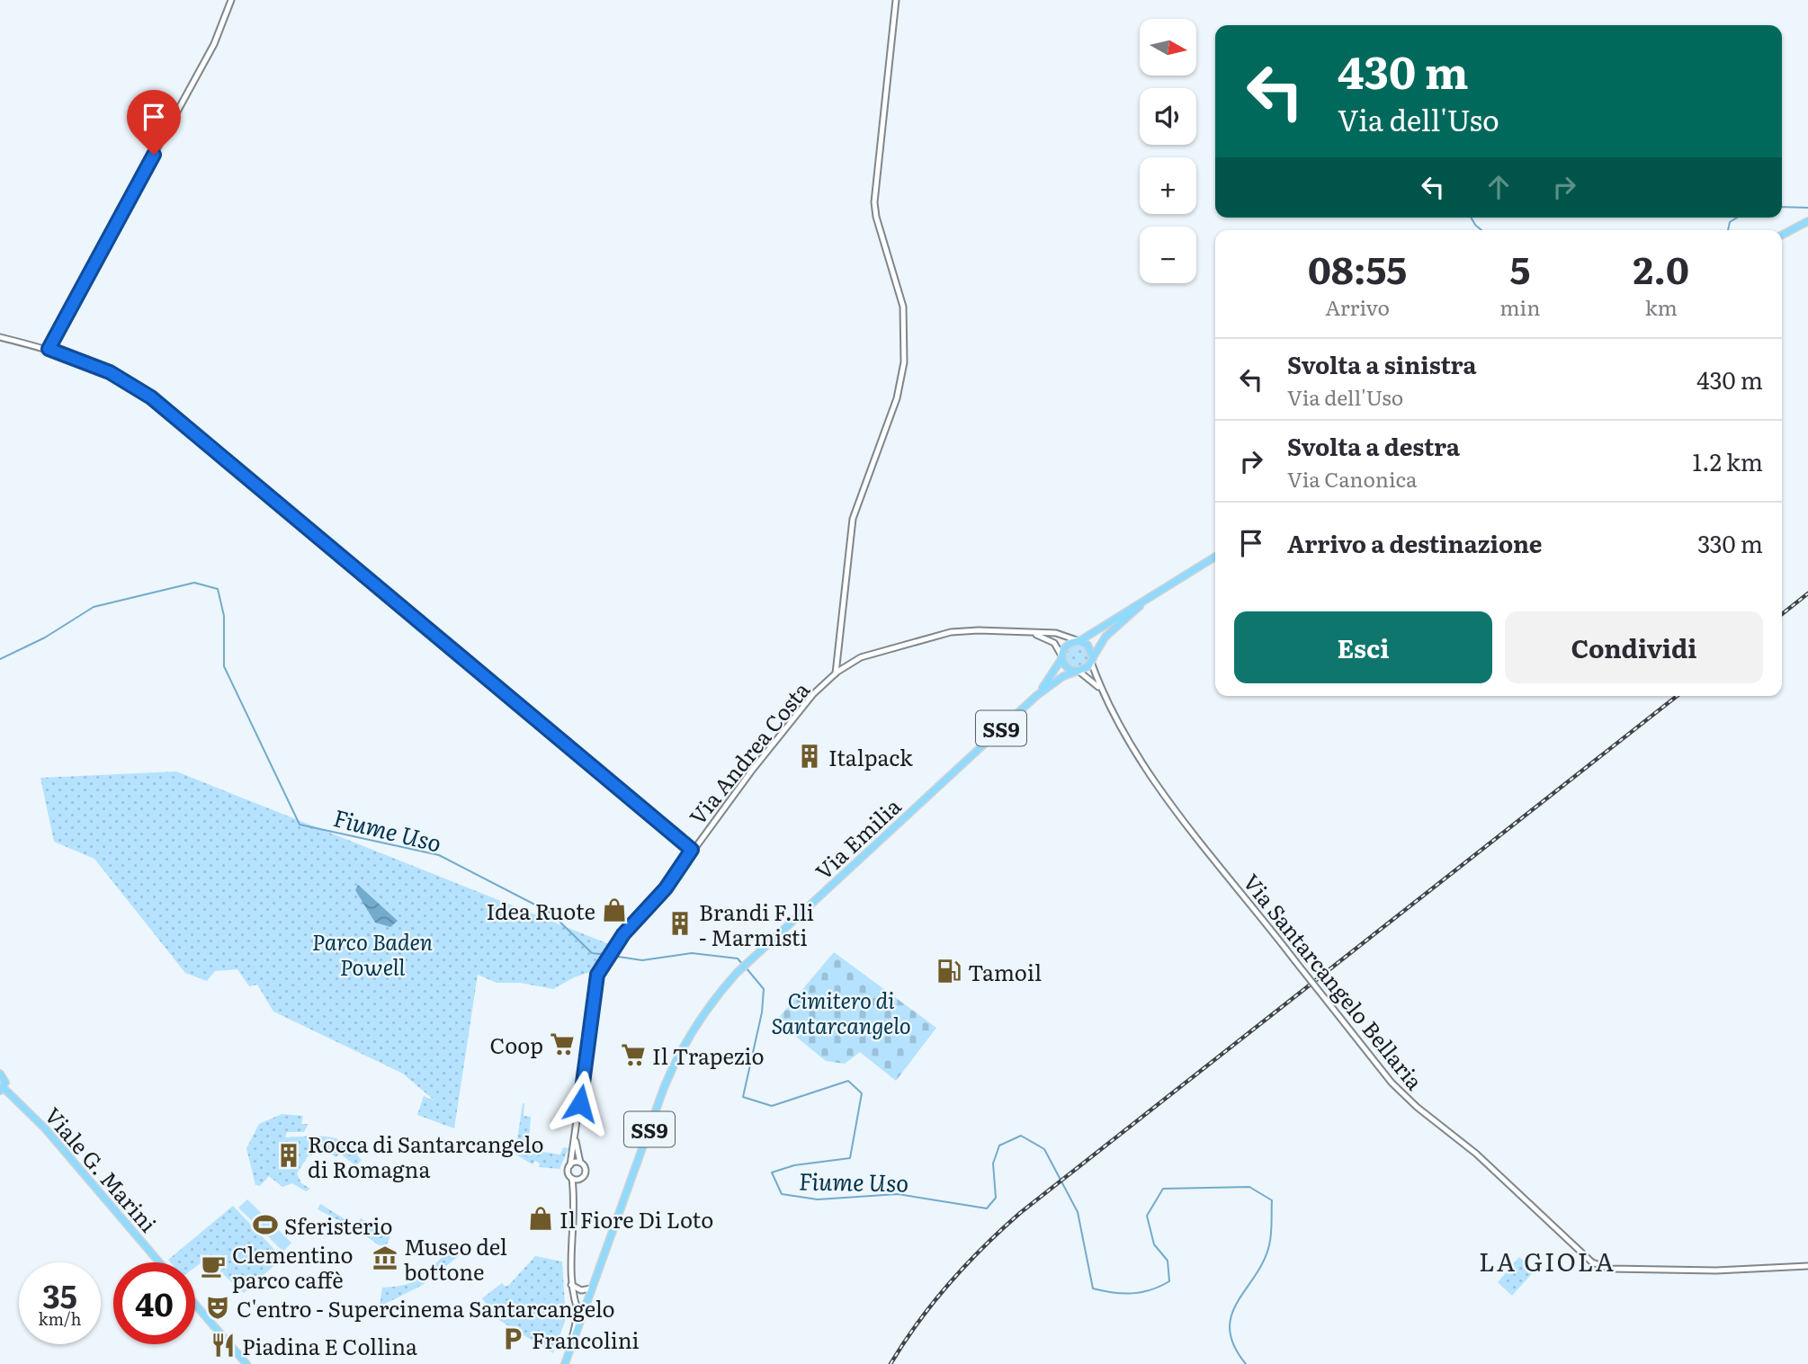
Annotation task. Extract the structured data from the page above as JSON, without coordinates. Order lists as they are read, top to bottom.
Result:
{
  "streets": {
    "main road": ["SS9", "Via Emilia", "Viale G. Marini"],
    "street": ["Via Andrea Costa", "Via Santarcangelo Bellaria"]
  },
  "crossings": [
    ["Via Andrea Costa", "Via Emilia"],
    ["Via Andrea Costa", "Via Santarcangelo Bellaria"],
    ["Via Emilia", "Via Santarcangelo Bellaria"]
  ],
  "districts": ["LA GIOLA"],
  "water": ["Fiume Uso"],
  "parks": ["Parco Baden Powell", "Cimitero di Santarcangelo"],
  "places": {
    "building": ["Italpack", "Brandi F.lli - Marmisti", "Rocca di Santarcangelo di Romagna"],
    "shop": ["Idea Ruote", "Il Fiore Di Loto"],
    "fuel station": ["Tamoil"],
    "supermarket": ["Coop", "Il Trapezio"],
    "sports": ["Sferisterio"],
    "museum": ["Museo del bottone"],
    "cafe": ["Clementino parco caffè"],
    "theatre": ["C'entro - Supercinema Santarcangelo"],
    "parking": ["Francolini"],
    "restaurant": ["Piadina E Collina"]
  },
  "north": "right",
  "page": {
    "map_buttons": ["+", "−"],
    "turn": ["430 m", "Via dell'Uso"],
    "eta": [
      "08:55",
      "Arrivo",
      "5",
      "min",
      "2.0",
      "km"
    ],
    "list": [
      {
        "name": "Svolta a sinistra",
        "note": "Via dell'Uso",
        "value": "430 m"
      },
      {
        "name": "Svolta a destra",
        "note": "Via Canonica",
        "value": "1.2 km"
      },
      {
        "name": "Arrivo a destinazione",
        "value": "330 m"
      }
    ],
    "buttons": ["Esci", "Condividi"],
    "speed": "35 km/h",
    "limit": "40"
  }
}
